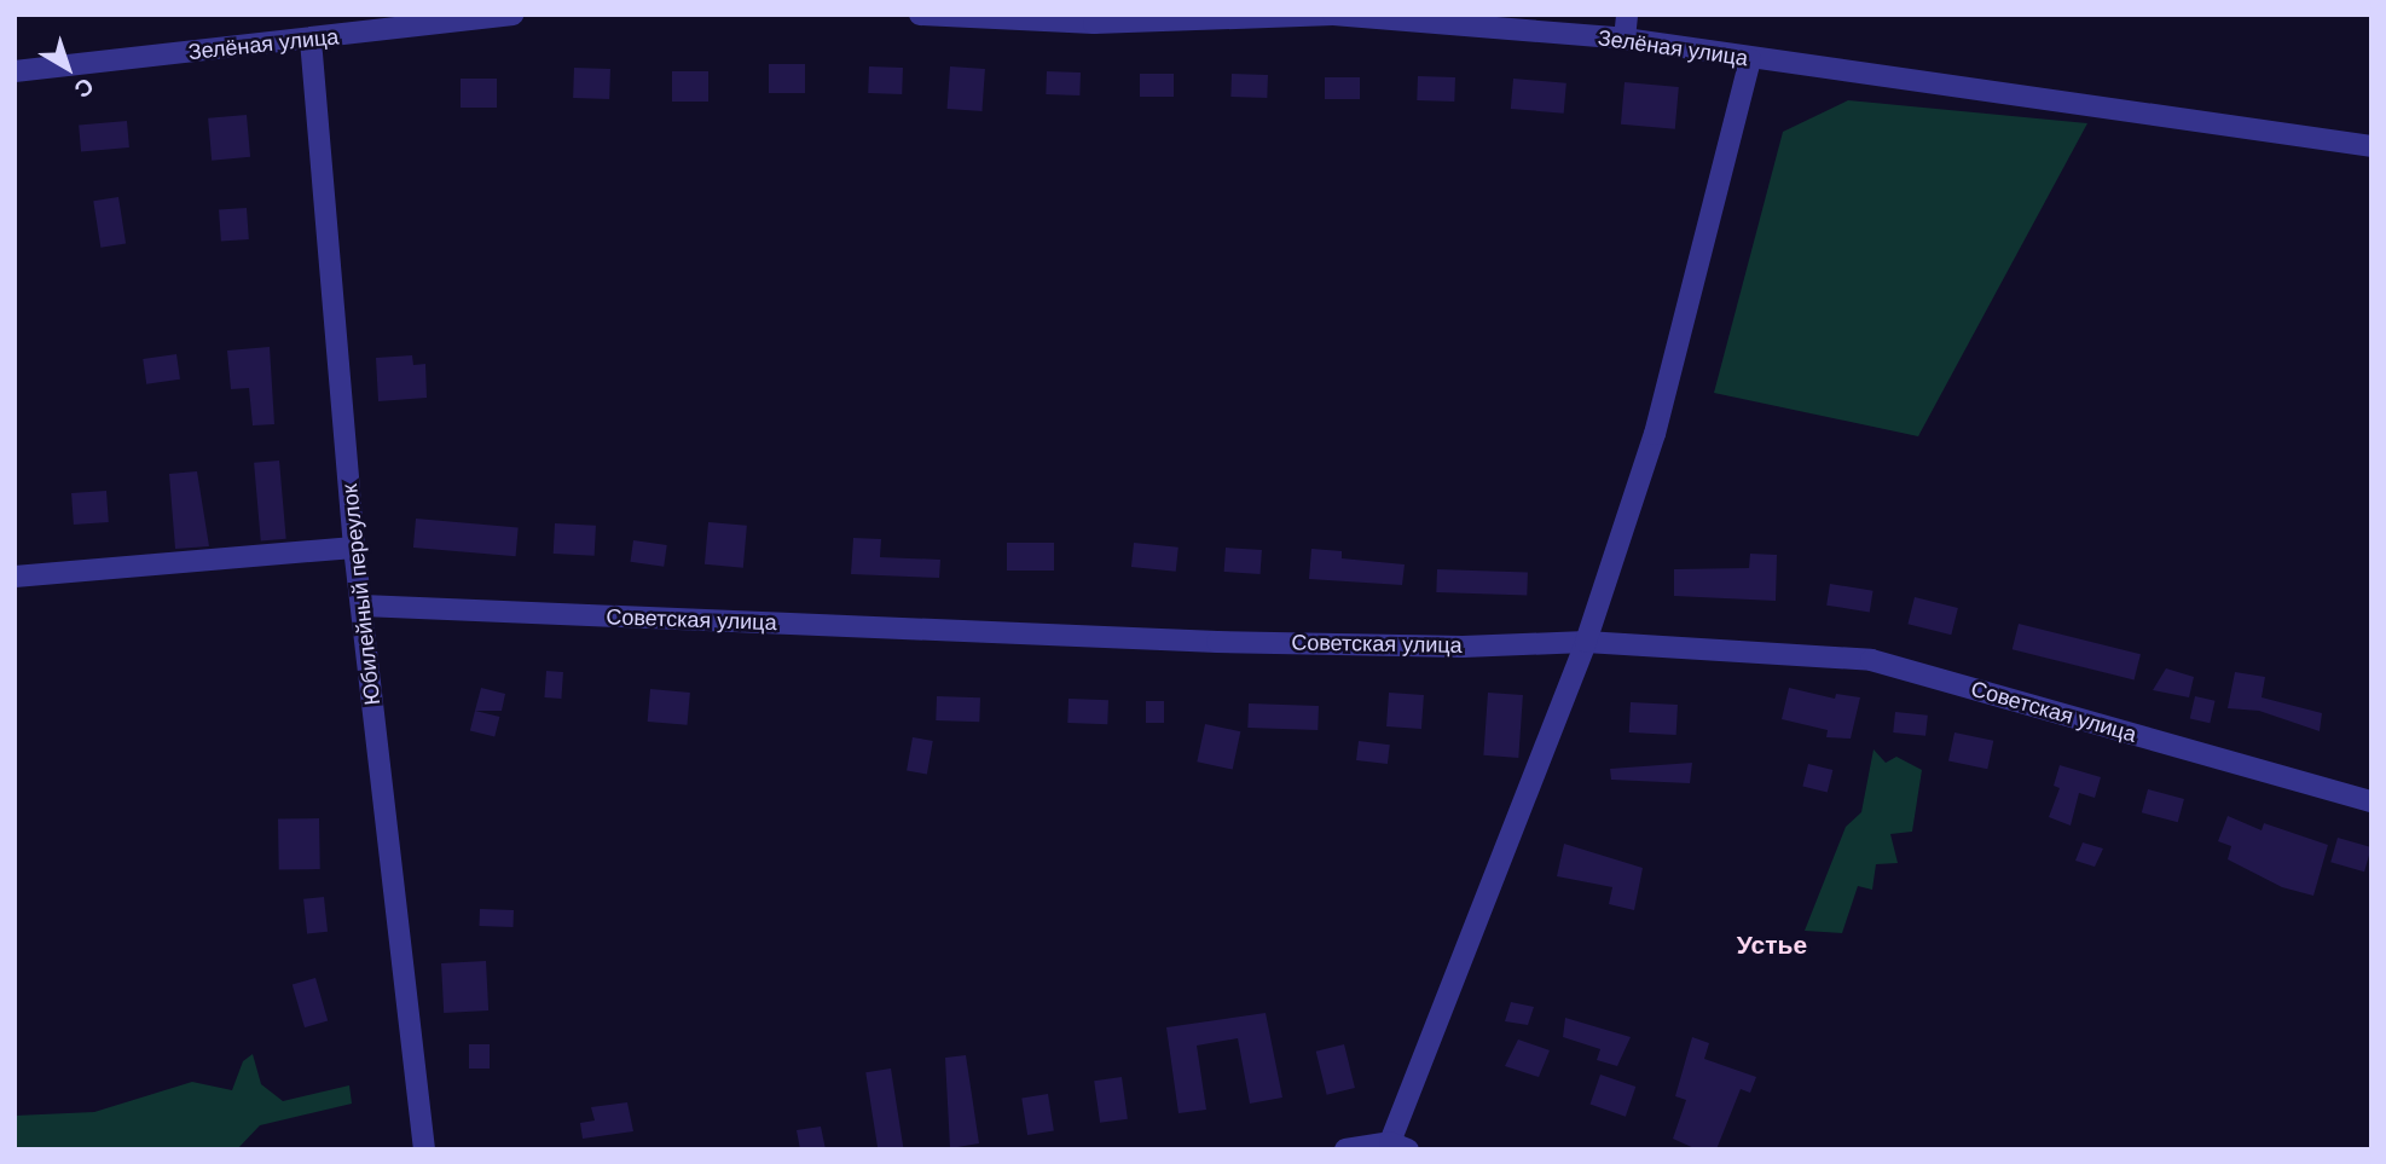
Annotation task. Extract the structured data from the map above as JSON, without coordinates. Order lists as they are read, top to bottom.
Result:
{
  "streets": {
    "street": ["Зелёная улица", "Юбилейный переулок", "Советская улица"]
  },
  "crossings": [
    ["Зелёная улица", "Юбилейный переулок"],
    ["Юбилейный переулок", "Советская улица"]
  ],
  "districts": ["Устье"],
  "north": "bottom right"
}
